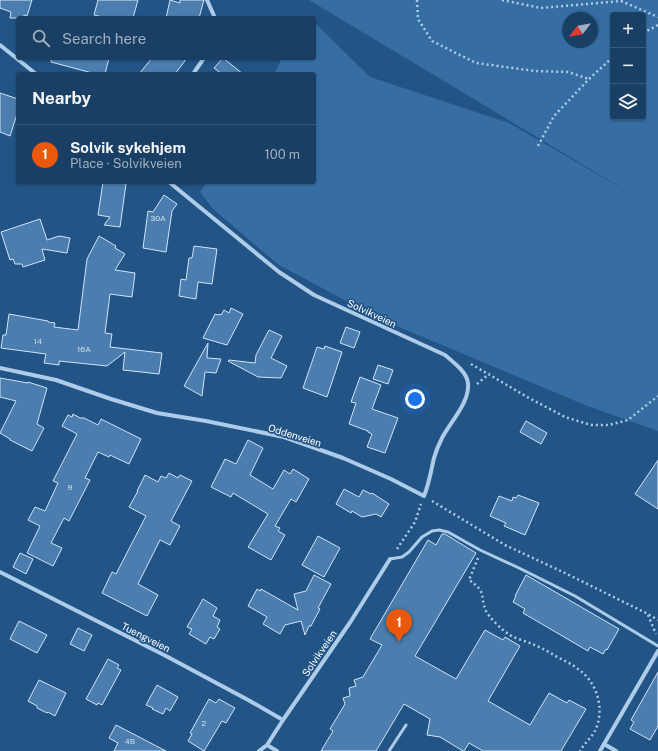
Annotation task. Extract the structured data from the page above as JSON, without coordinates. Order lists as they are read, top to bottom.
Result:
{
  "streets": {
    "street": ["Solvikveien", "Oddenveien", "Tuengveien"]
  },
  "crossings": [
    ["Solvikveien", "Oddenveien"],
    ["Solvikveien", "Tuengveien"]
  ],
  "house_numbers": [
    "30A",
    "14",
    "16A",
    "9",
    "2",
    "4B"
  ],
  "north": "bottom left",
  "page": {
    "map_buttons": ["+", "−"],
    "search": "Search here",
    "heading": "Nearby",
    "list": [
      {
        "mark": "1",
        "name": "Solvik sykehjem",
        "note": "Place · Solvikveien",
        "value": "100 m"
      }
    ],
    "pins": "1"
  }
}
